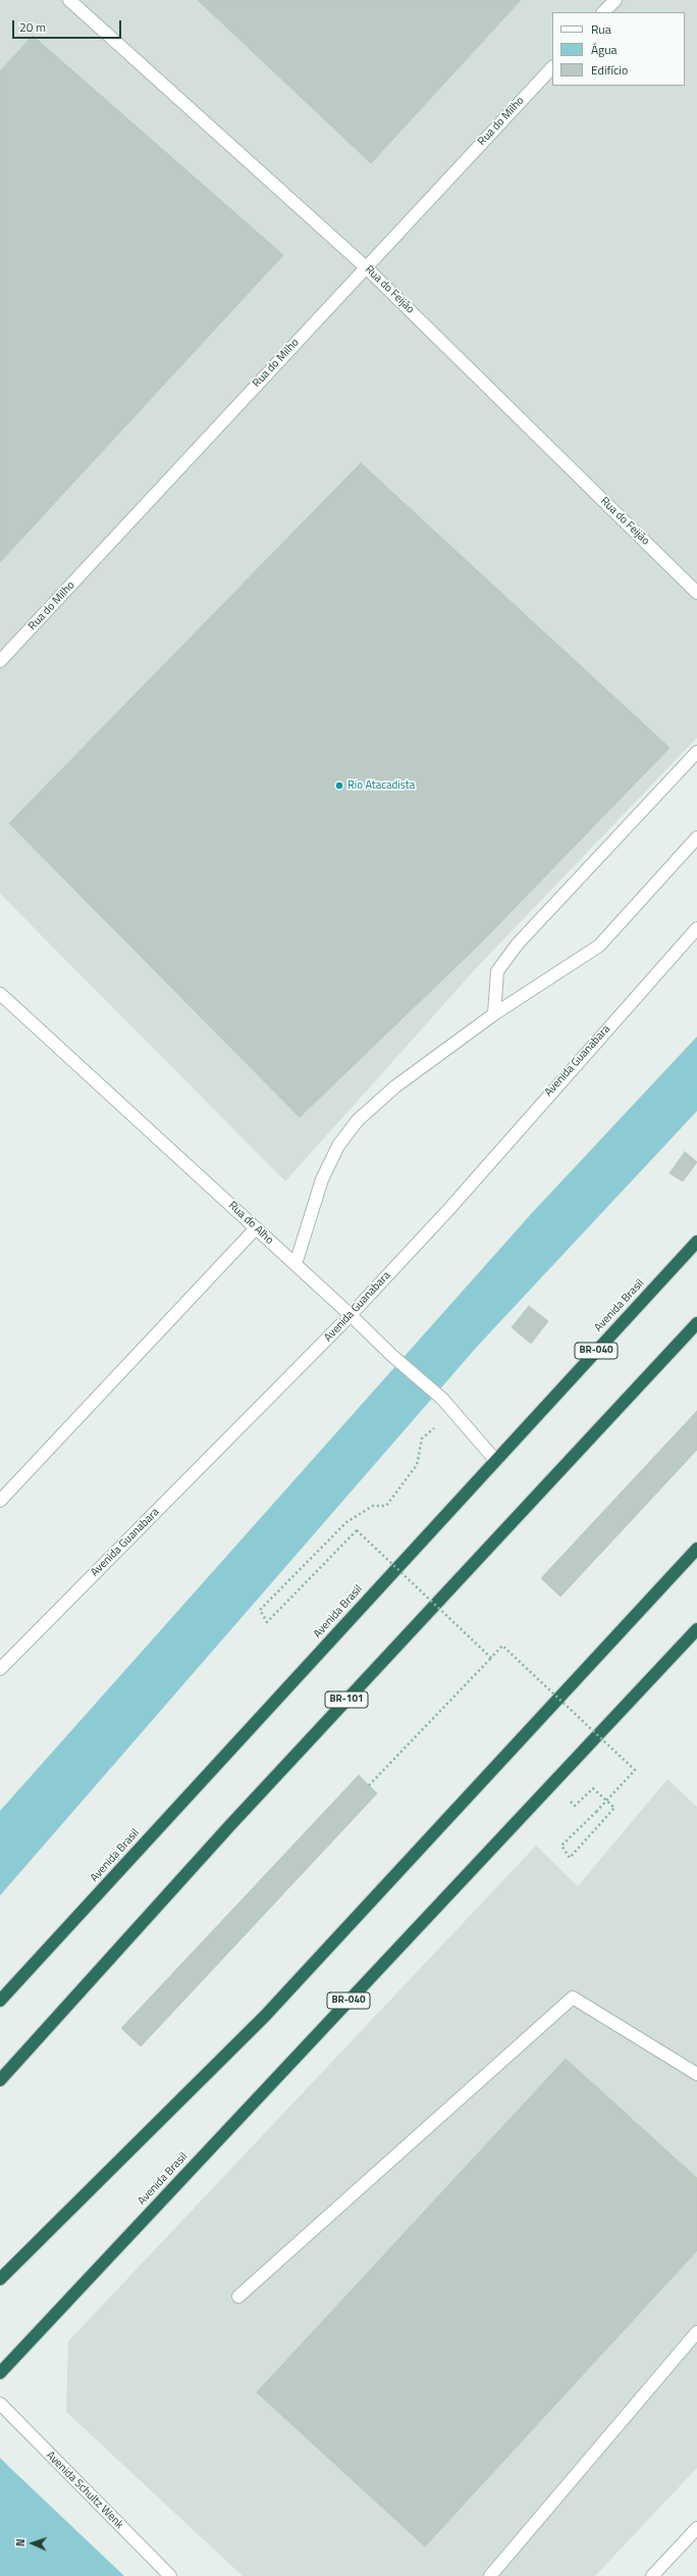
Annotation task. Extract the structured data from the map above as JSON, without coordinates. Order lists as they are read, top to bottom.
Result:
{
  "streets": {
    "highway": ["Avenida Brasil", "BR-040", "BR-101"],
    "street": [
      "Rua do Milho",
      "Rua do Feijão",
      "Avenida Guanabara",
      "Rua do Alho",
      "Avenida Schultz Wenk"
    ]
  },
  "crossings": [
    ["Rua do Milho", "Rua do Feijão"],
    ["Avenida Guanabara", "Rua do Alho"],
    ["Rua do Alho", "Avenida Brasil"]
  ],
  "places": ["Rio Atacadista"],
  "legend": ["Rua", "Água", "Edifício"],
  "scale_bar": "20 m",
  "north": "left"
}
